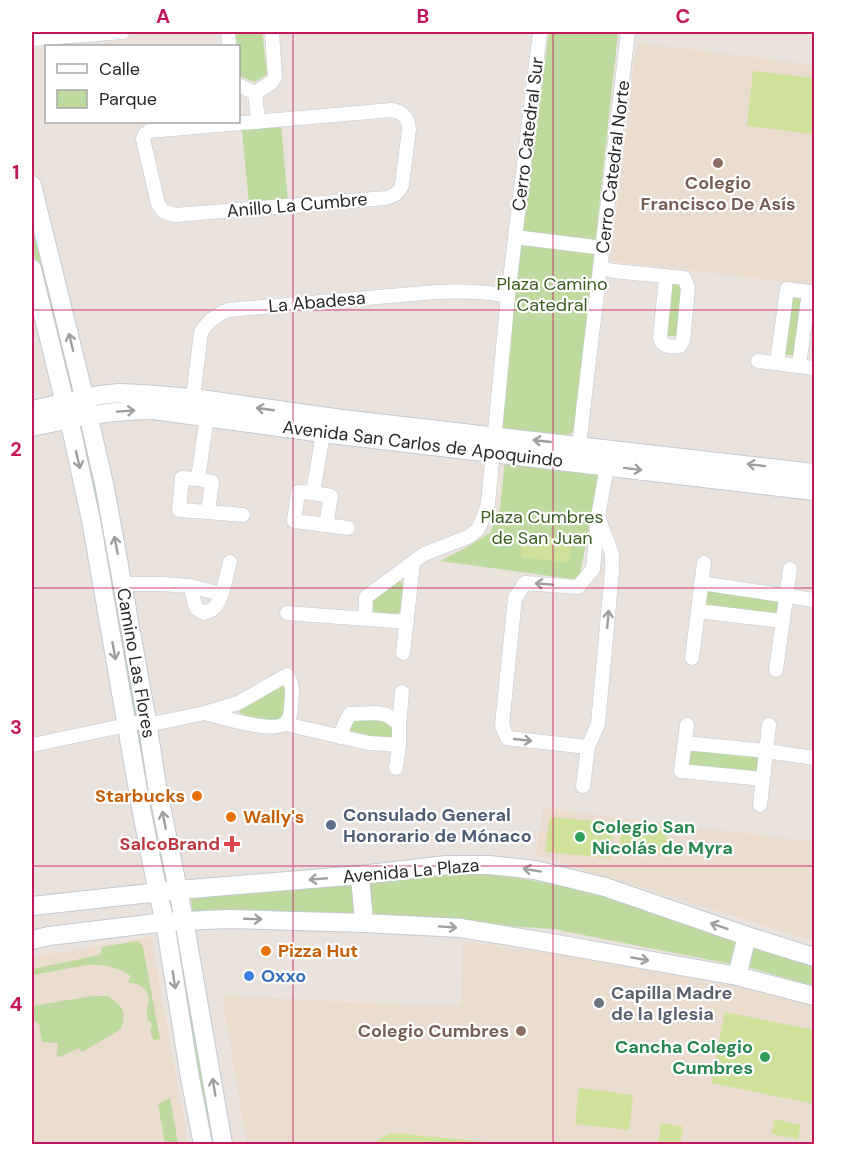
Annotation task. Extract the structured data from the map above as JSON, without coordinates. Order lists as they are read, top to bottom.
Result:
{
  "streets": {
    "street": [
      "Cerro Catedral Sur",
      "Cerro Catedral Norte",
      "Anillo La Cumbre",
      "La Abadesa",
      "Avenida San Carlos de Apoquindo",
      "Camino Las Flores",
      "Avenida La Plaza"
    ]
  },
  "crossings": [
    ["Cerro Catedral Sur", "Cerro Catedral Norte"],
    ["Cerro Catedral Sur", "La Abadesa"],
    ["Cerro Catedral Sur", "Avenida San Carlos de Apoquindo"],
    ["Cerro Catedral Norte", "Avenida San Carlos de Apoquindo"],
    ["La Abadesa", "Avenida San Carlos de Apoquindo"],
    ["Avenida San Carlos de Apoquindo", "Camino Las Flores"],
    ["Camino Las Flores", "Avenida La Plaza"]
  ],
  "parks": ["Plaza Camino Catedral", "Plaza Cumbres de San Juan"],
  "places": {
    "other": [
      "Colegio Francisco De Asís",
      "Starbucks",
      "Wally's",
      "Consulado General Honorario de Mónaco",
      "Colegio San Nicolás de Myra",
      "Pizza Hut",
      "Oxxo",
      "Capilla Madre de la Iglesia",
      "Colegio Cumbres",
      "Cancha Colegio Cumbres"
    ],
    "health": ["SalcoBrand"]
  },
  "legend": ["Calle", "Parque"],
  "grid": {
    "columns": ["A", "B", "C"],
    "rows": [
      "1",
      "2",
      "3",
      "4"
    ]
  }
}
